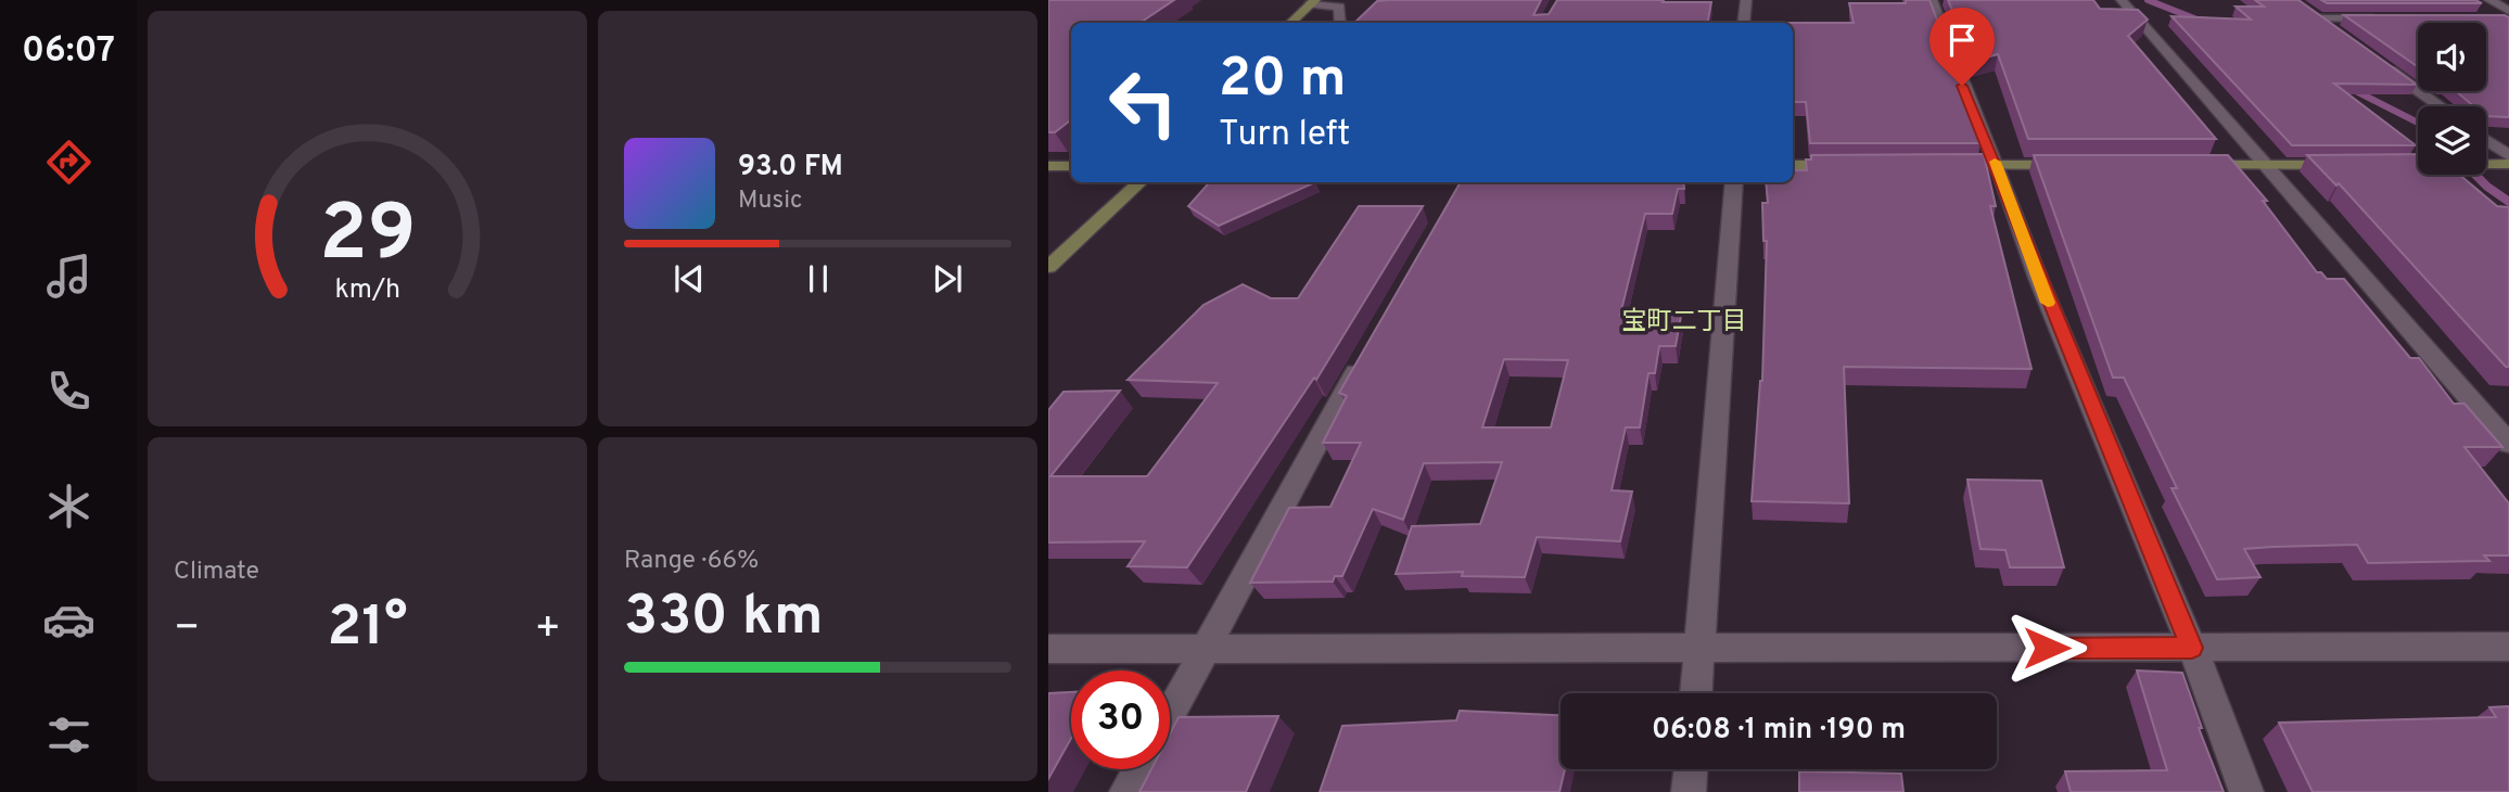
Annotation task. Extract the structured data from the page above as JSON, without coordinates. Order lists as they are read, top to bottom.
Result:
{
  "districts": ["宝町二丁目"],
  "page": {
    "tabs": "06:07",
    "turn": ["20 m", "Turn left"],
    "song": ["93.0 FM", "Music"],
    "tile": [
      "Climate",
      ["Range · 66%", "330 km"]
    ],
    "heat": ["−", "21°", "+"],
    "limit": "30",
    "trip": "06:08 · 1 min · 190 m",
    "gauge": ["29", "km/h"]
  }
}
